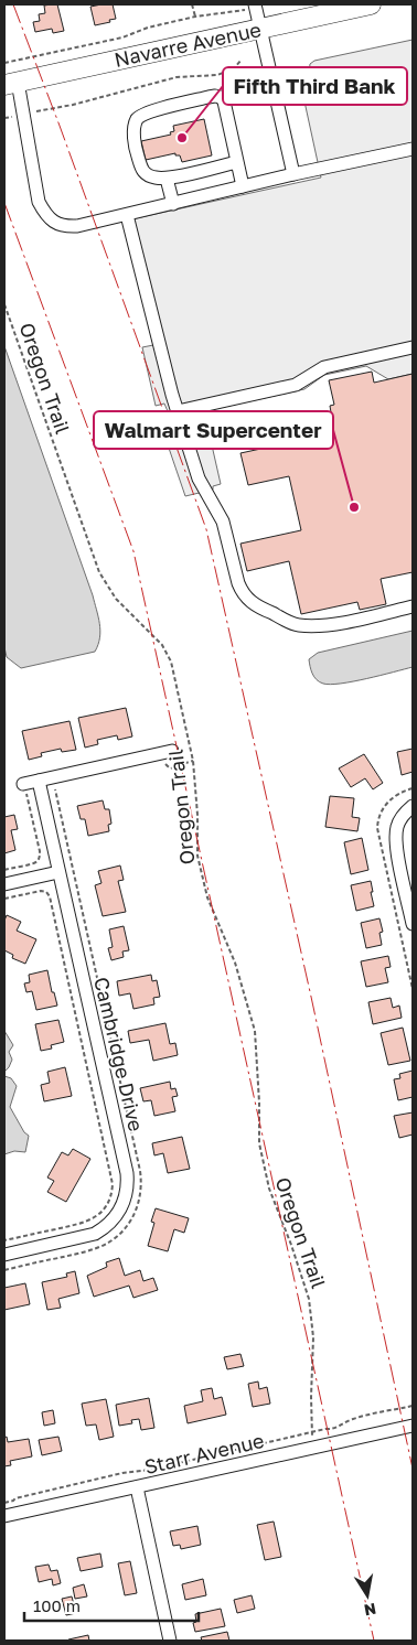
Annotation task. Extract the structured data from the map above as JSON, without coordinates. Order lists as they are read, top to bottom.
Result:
{
  "streets": {
    "highway": ["Navarre Avenue"],
    "street": ["Cambridge Drive", "Starr Avenue"],
    "path": ["Oregon Trail"]
  },
  "places": ["Fifth Third Bank", "Walmart Supercenter"],
  "scale_bar": "100 m",
  "north": "bottom"
}
